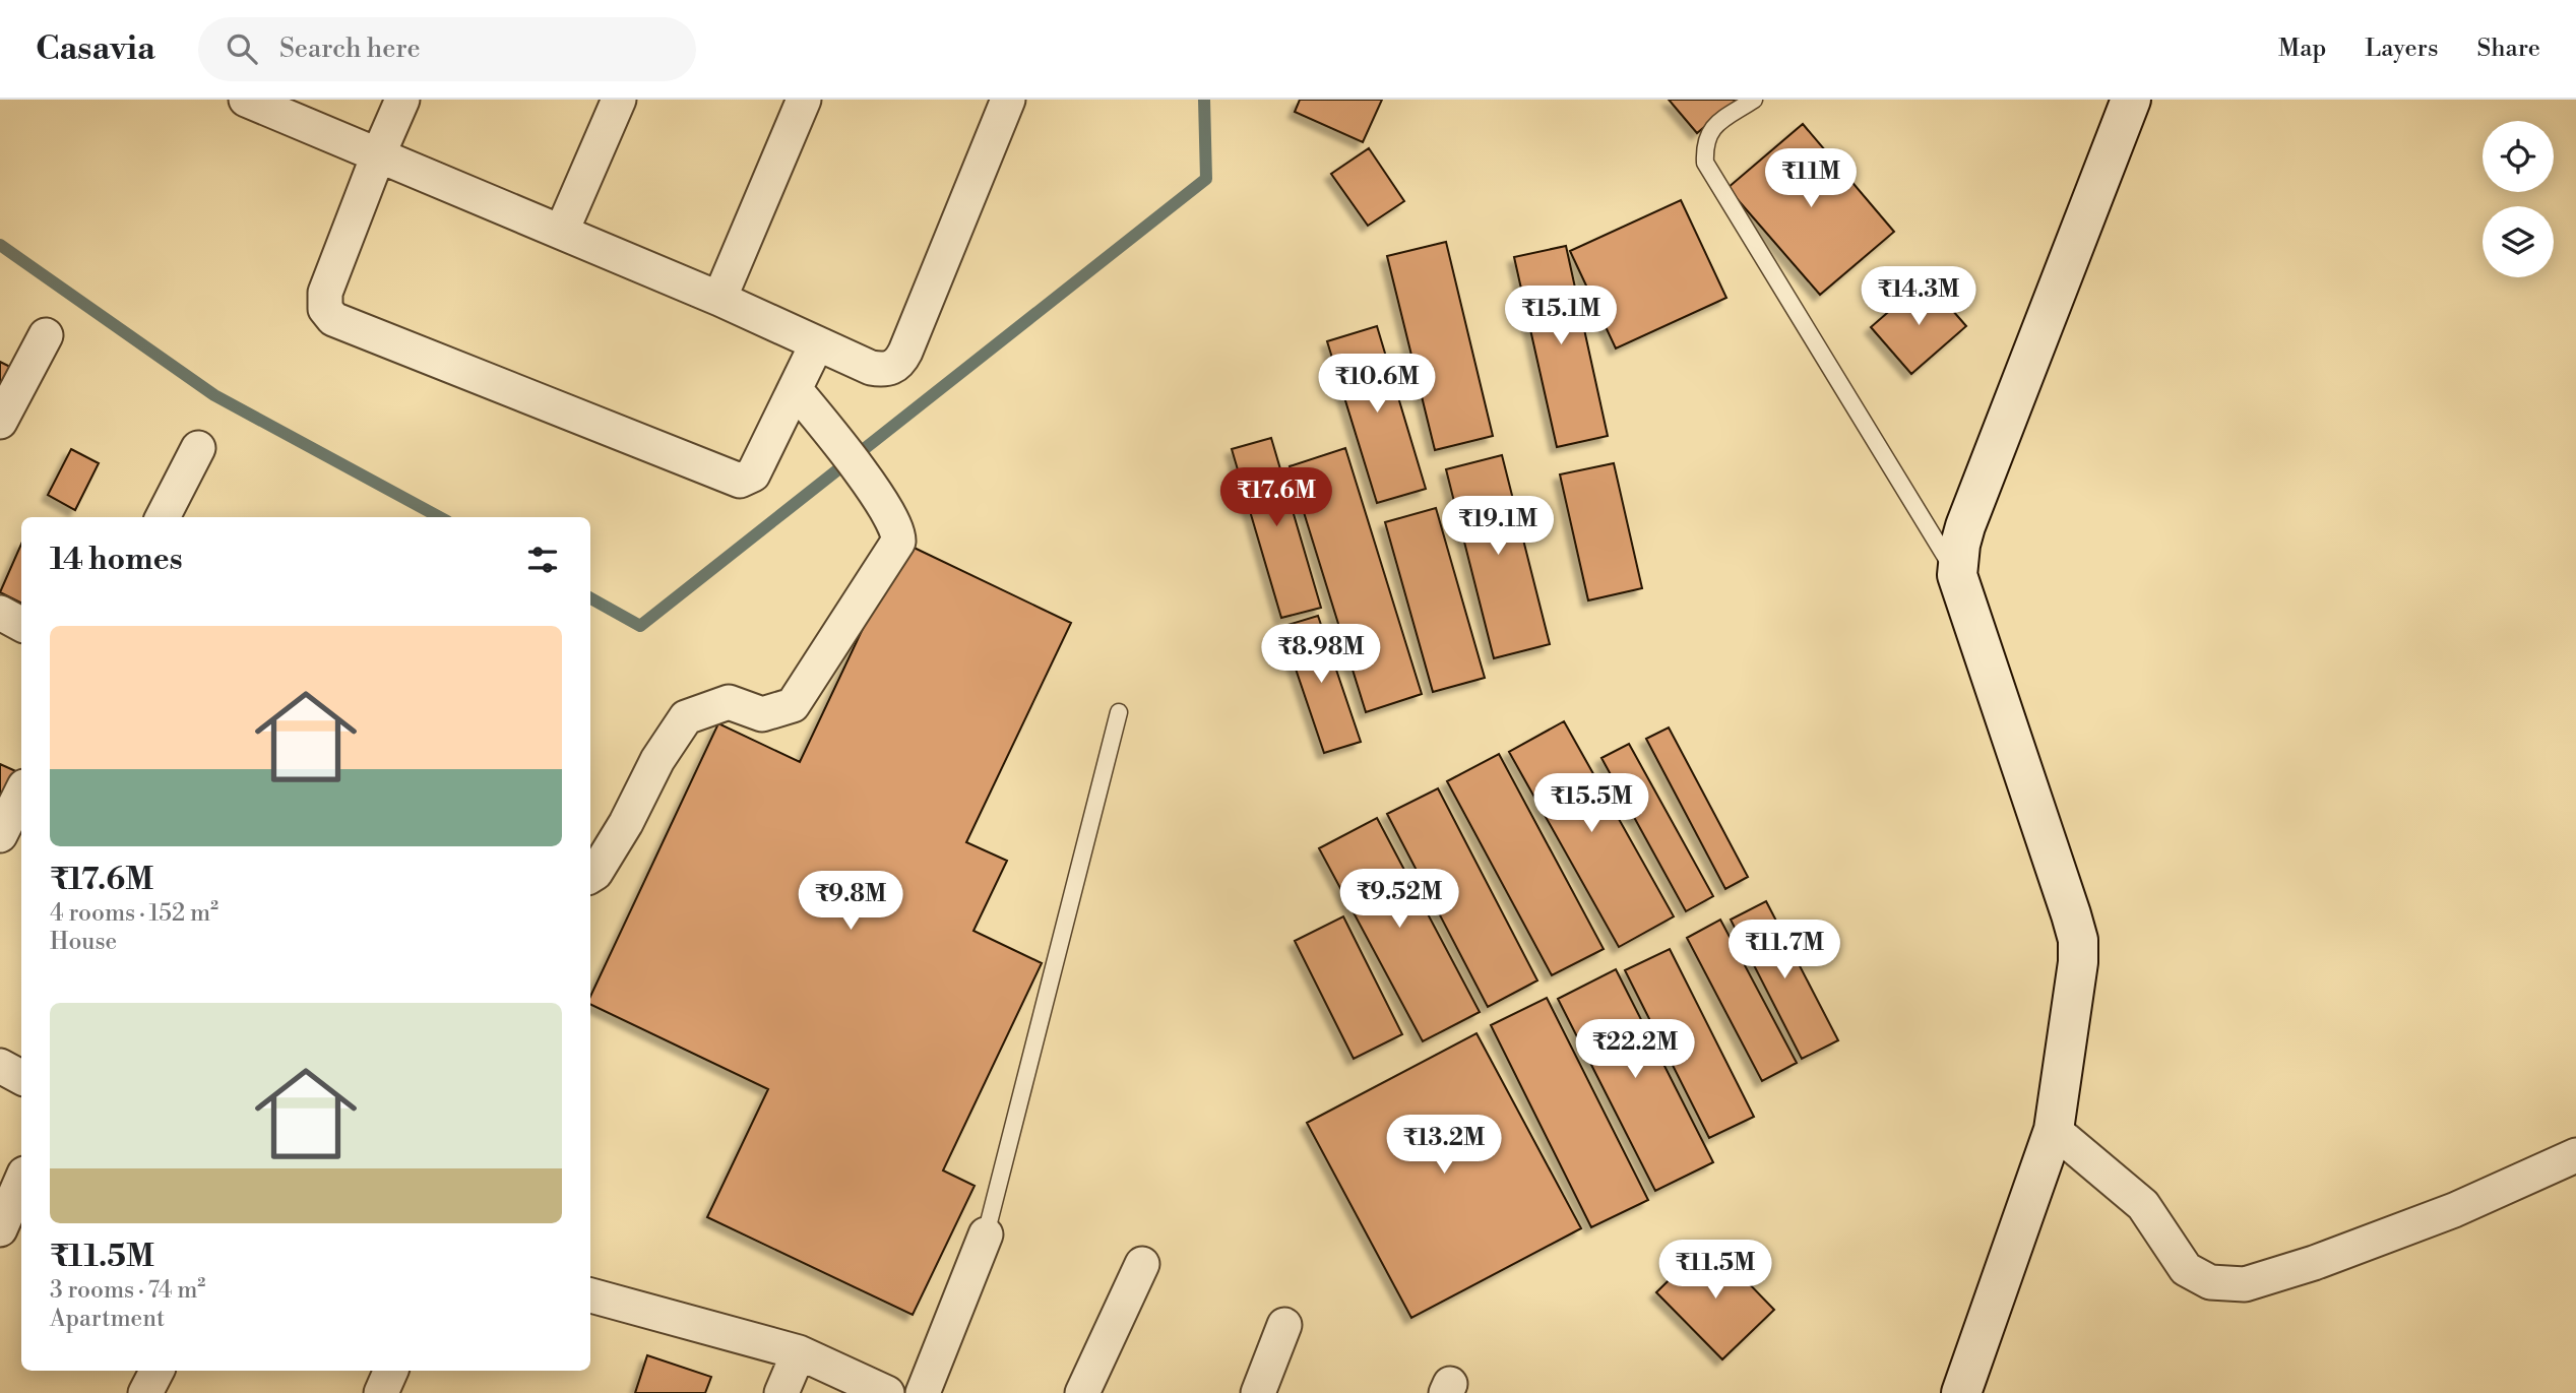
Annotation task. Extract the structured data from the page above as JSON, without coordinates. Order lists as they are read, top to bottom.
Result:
{
  "page": {
    "header": "Casavia",
    "search": "Search here",
    "nav": ["Map", "Layers", "Share"],
    "price": [
      "₹11M",
      "₹14.3M",
      "₹15.1M",
      "₹10.6M",
      "₹17.6M",
      "₹19.1M",
      "₹8.98M",
      "₹15.5M",
      "₹9.52M",
      "₹9.8M",
      "₹11.7M",
      "₹22.2M",
      "₹13.2M",
      "₹11.5M"
    ],
    "heading": "14 homes",
    "list": [
      {
        "name": "₹17.6M",
        "note": "4 rooms · 152 m² · House"
      },
      {
        "name": "₹11.5M",
        "note": "3 rooms · 74 m² · Apartment"
      }
    ]
  }
}
